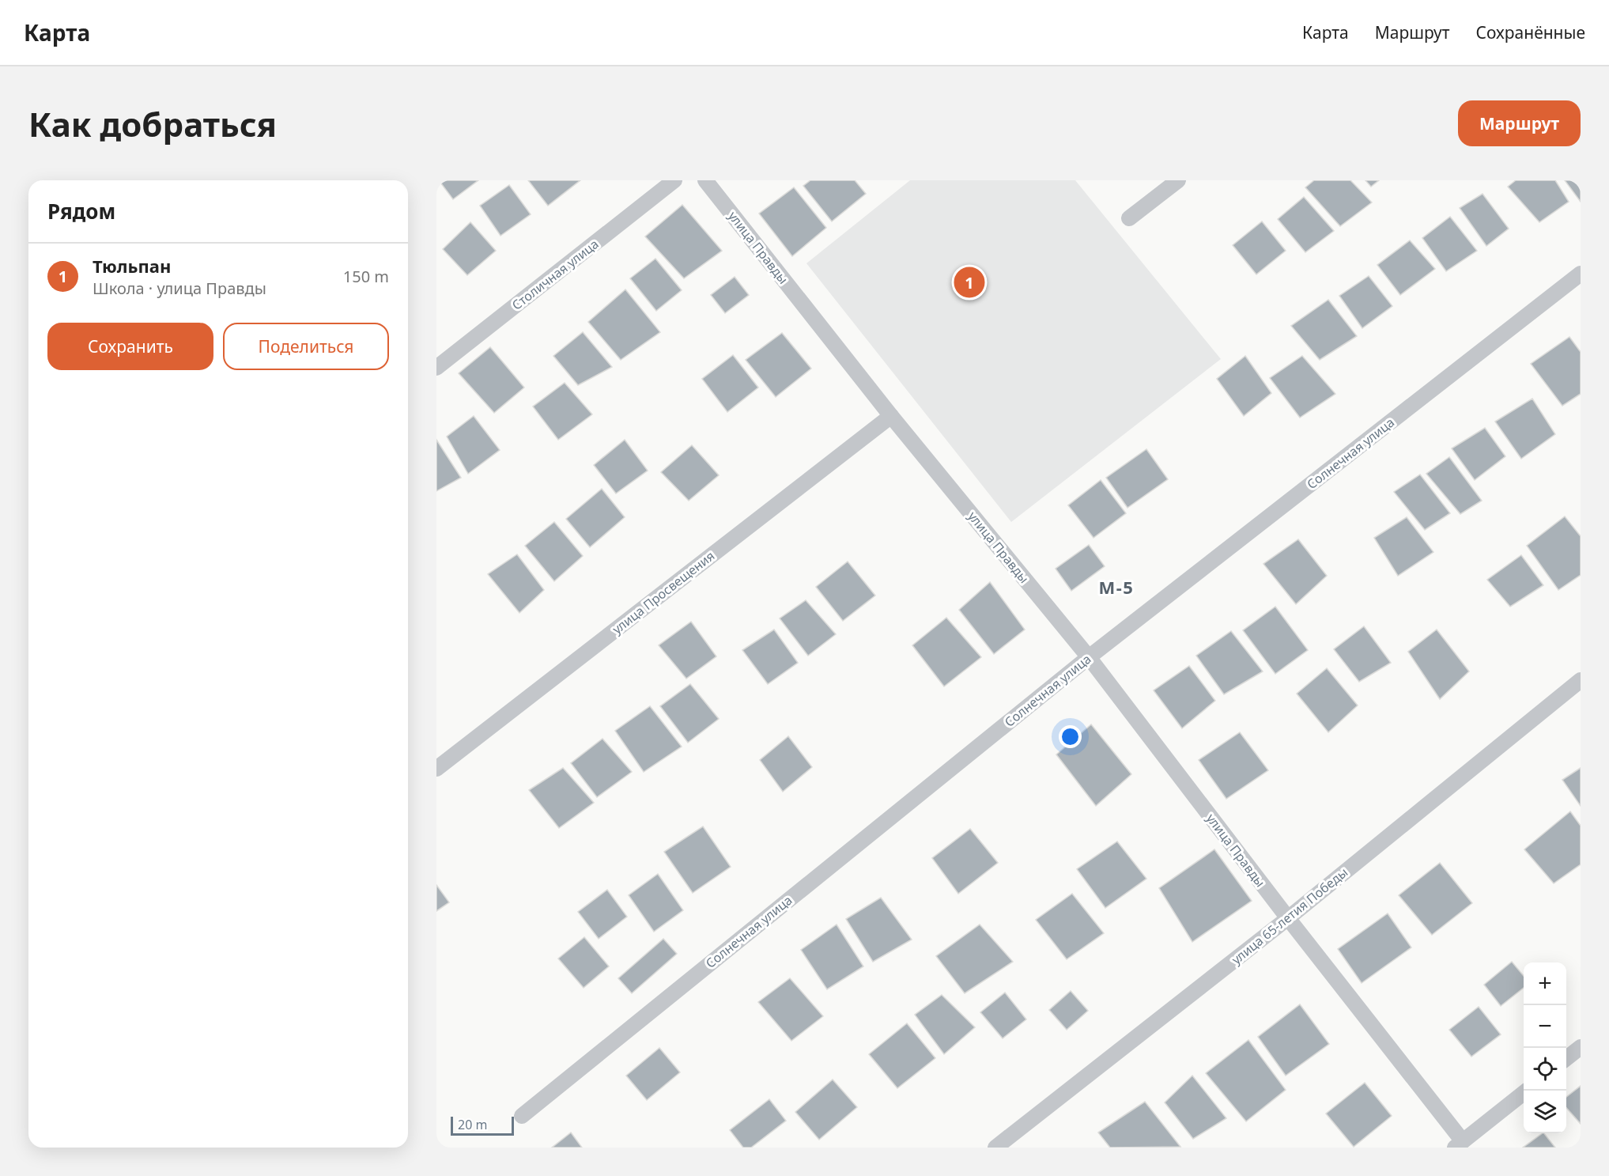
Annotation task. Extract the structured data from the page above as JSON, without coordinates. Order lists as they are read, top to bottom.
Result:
{
  "streets": {
    "street": [
      "улица Правды",
      "Столичная улица",
      "Солнечная улица",
      "улица Просвещения",
      "улица 65-летия Победы"
    ]
  },
  "crossings": [
    ["улица Правды", "Солнечная улица"],
    ["улица Правды", "улица Просвещения"],
    ["улица Правды", "улица 65-летия Победы"]
  ],
  "districts": ["М-5"],
  "scale_bar": "20 m",
  "page": {
    "header": "Карта",
    "nav": ["Карта", "Маршрут", "Сохранённые"],
    "buttons": [
      "Маршрут",
      ["Сохранить", "Поделиться"]
    ],
    "title": "Как добраться",
    "heading": "Рядом",
    "list": [
      {
        "mark": "1",
        "name": "Тюльпан",
        "note": "Школа · улица Правды",
        "value": "150 m"
      }
    ],
    "pins": "1",
    "map_buttons": ["+", "−"],
    "scale": "20 m"
  }
}
